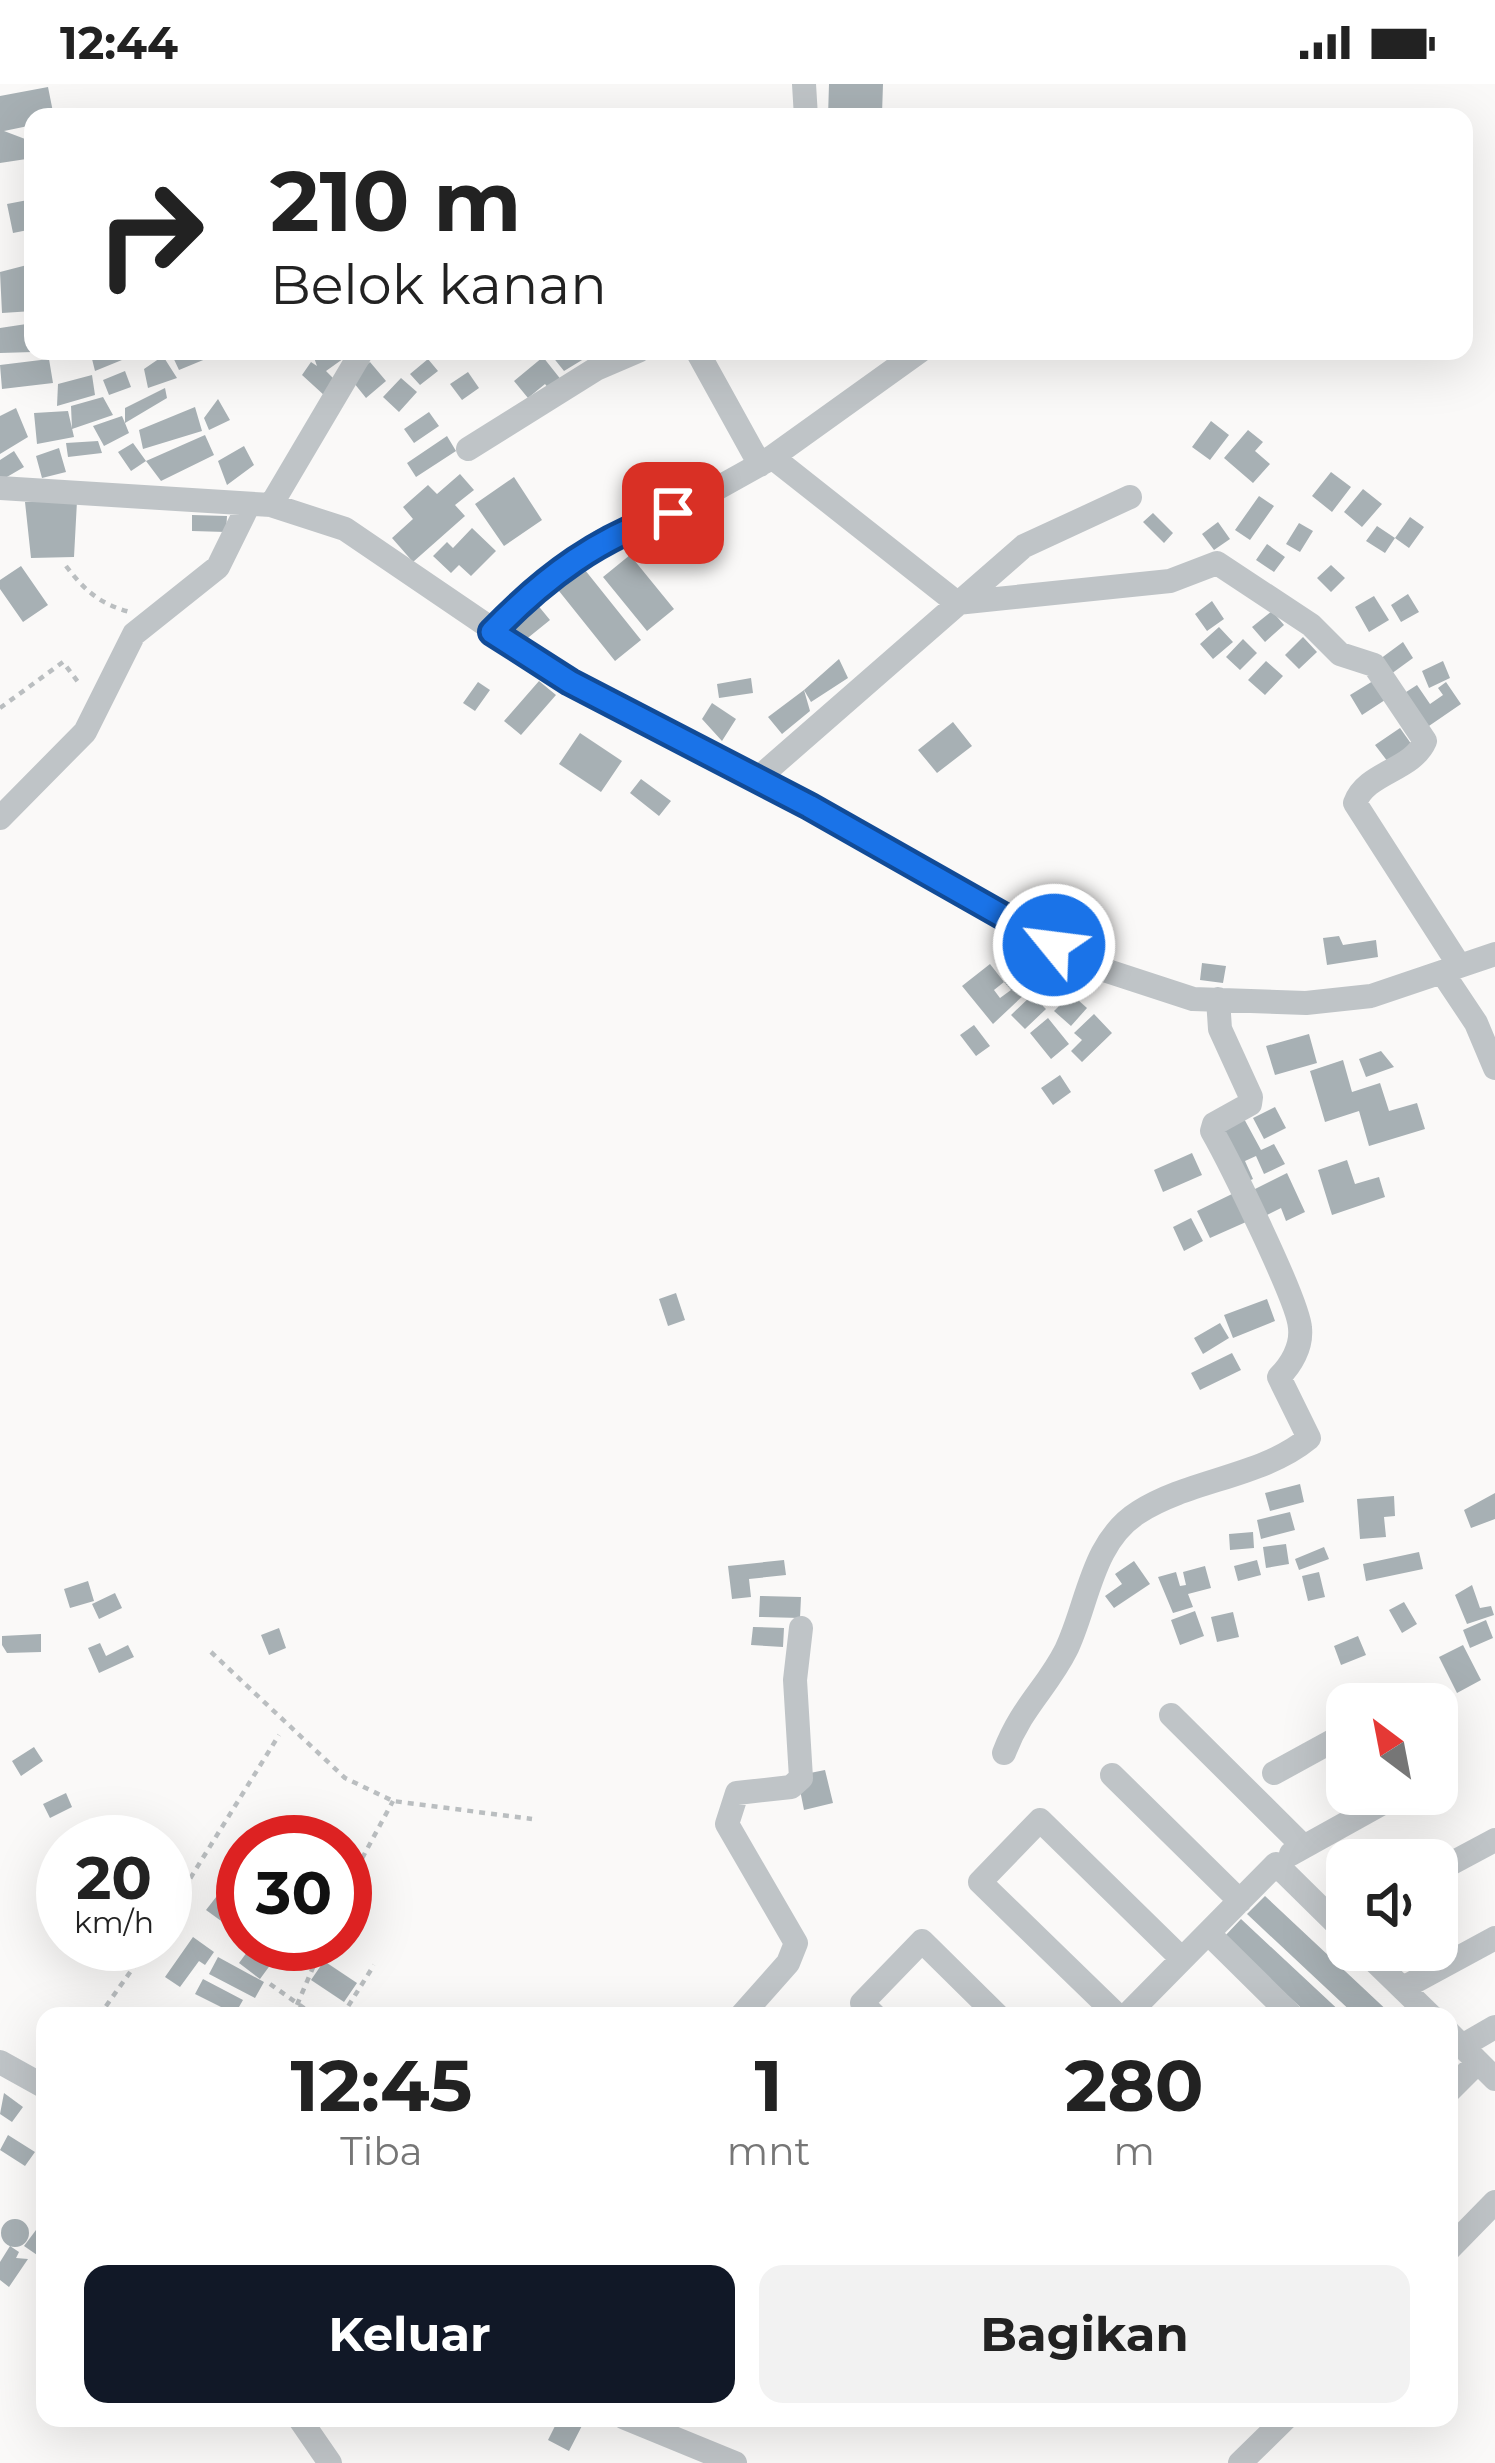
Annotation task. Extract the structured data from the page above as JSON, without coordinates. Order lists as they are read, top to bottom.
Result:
{
  "north": "top left",
  "page": {
    "status": "12:44",
    "turn": ["210 m", "Belok kanan"],
    "speed": "20 km/h",
    "limit": "30",
    "eta": [
      "12:45",
      "Tiba",
      "1",
      "mnt",
      "280",
      "m"
    ],
    "buttons": ["Keluar", "Bagikan"]
  }
}
